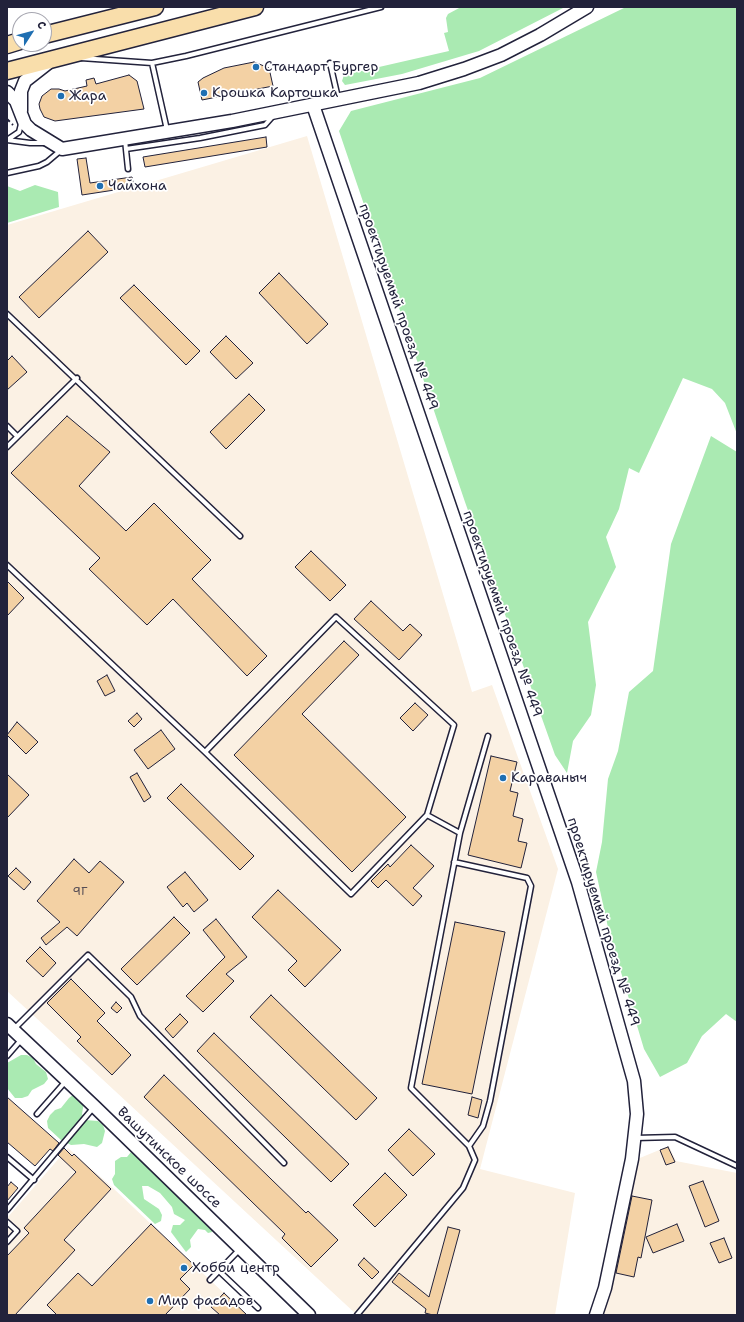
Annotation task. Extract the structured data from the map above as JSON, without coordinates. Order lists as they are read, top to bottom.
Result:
{
  "streets": {
    "street": ["проектируемый проезд № 449", "Вашутинское шоссе"]
  },
  "places": [
    "Стандарт Бургер",
    "Крошка Картошка",
    "Жара",
    "Чайхона",
    "Караваныч",
    "Хобби центр",
    "Мир фасадов"
  ],
  "house_numbers": ["9Г"],
  "north": "top right"
}
